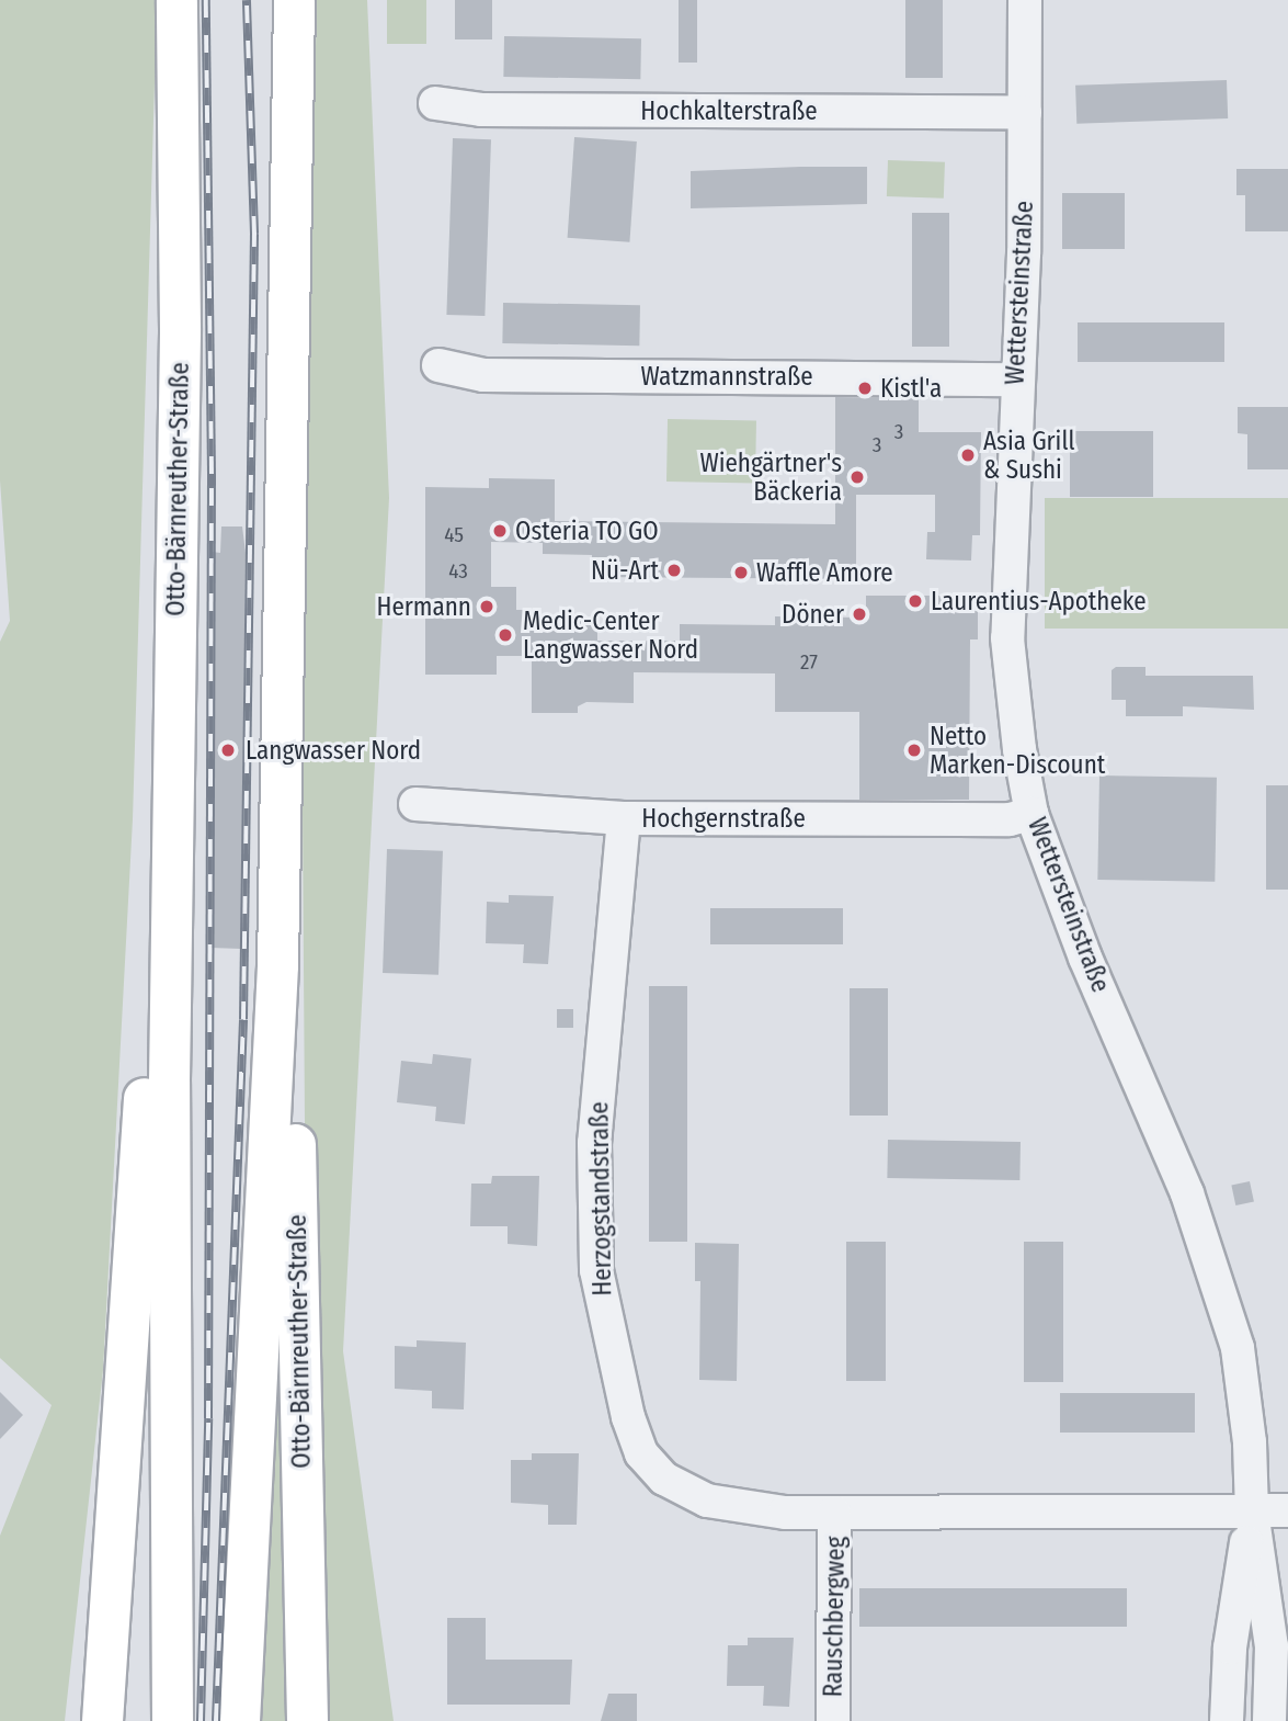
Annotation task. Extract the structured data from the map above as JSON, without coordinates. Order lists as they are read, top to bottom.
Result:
{
  "streets": {
    "main road": ["Otto-Bärnreuther-Straße"],
    "street": [
      "Hochkalterstraße",
      "Wettersteinstraße",
      "Watzmannstraße",
      "Hochgernstraße",
      "Herzogstandstraße",
      "Rauschbergweg"
    ]
  },
  "crossings": [
    ["Hochkalterstraße", "Wettersteinstraße"],
    ["Wettersteinstraße", "Watzmannstraße"],
    ["Wettersteinstraße", "Hochgernstraße"],
    ["Wettersteinstraße", "Herzogstandstraße"],
    ["Hochgernstraße", "Herzogstandstraße"],
    ["Herzogstandstraße", "Rauschbergweg"]
  ],
  "places": [
    "Kistl'a",
    "Asia Grill & Sushi",
    "Wiehgärtner's Bäckeria",
    "Osteria TO GO",
    "Nü-Art",
    "Waffle Amore",
    "Laurentius-Apotheke",
    "Hermann",
    "Döner",
    "Medic-Center Langwasser Nord",
    "Langwasser Nord",
    "Netto Marken-Discount"
  ],
  "house_numbers": [
    "3",
    "3",
    "45",
    "43",
    "27"
  ]
}
